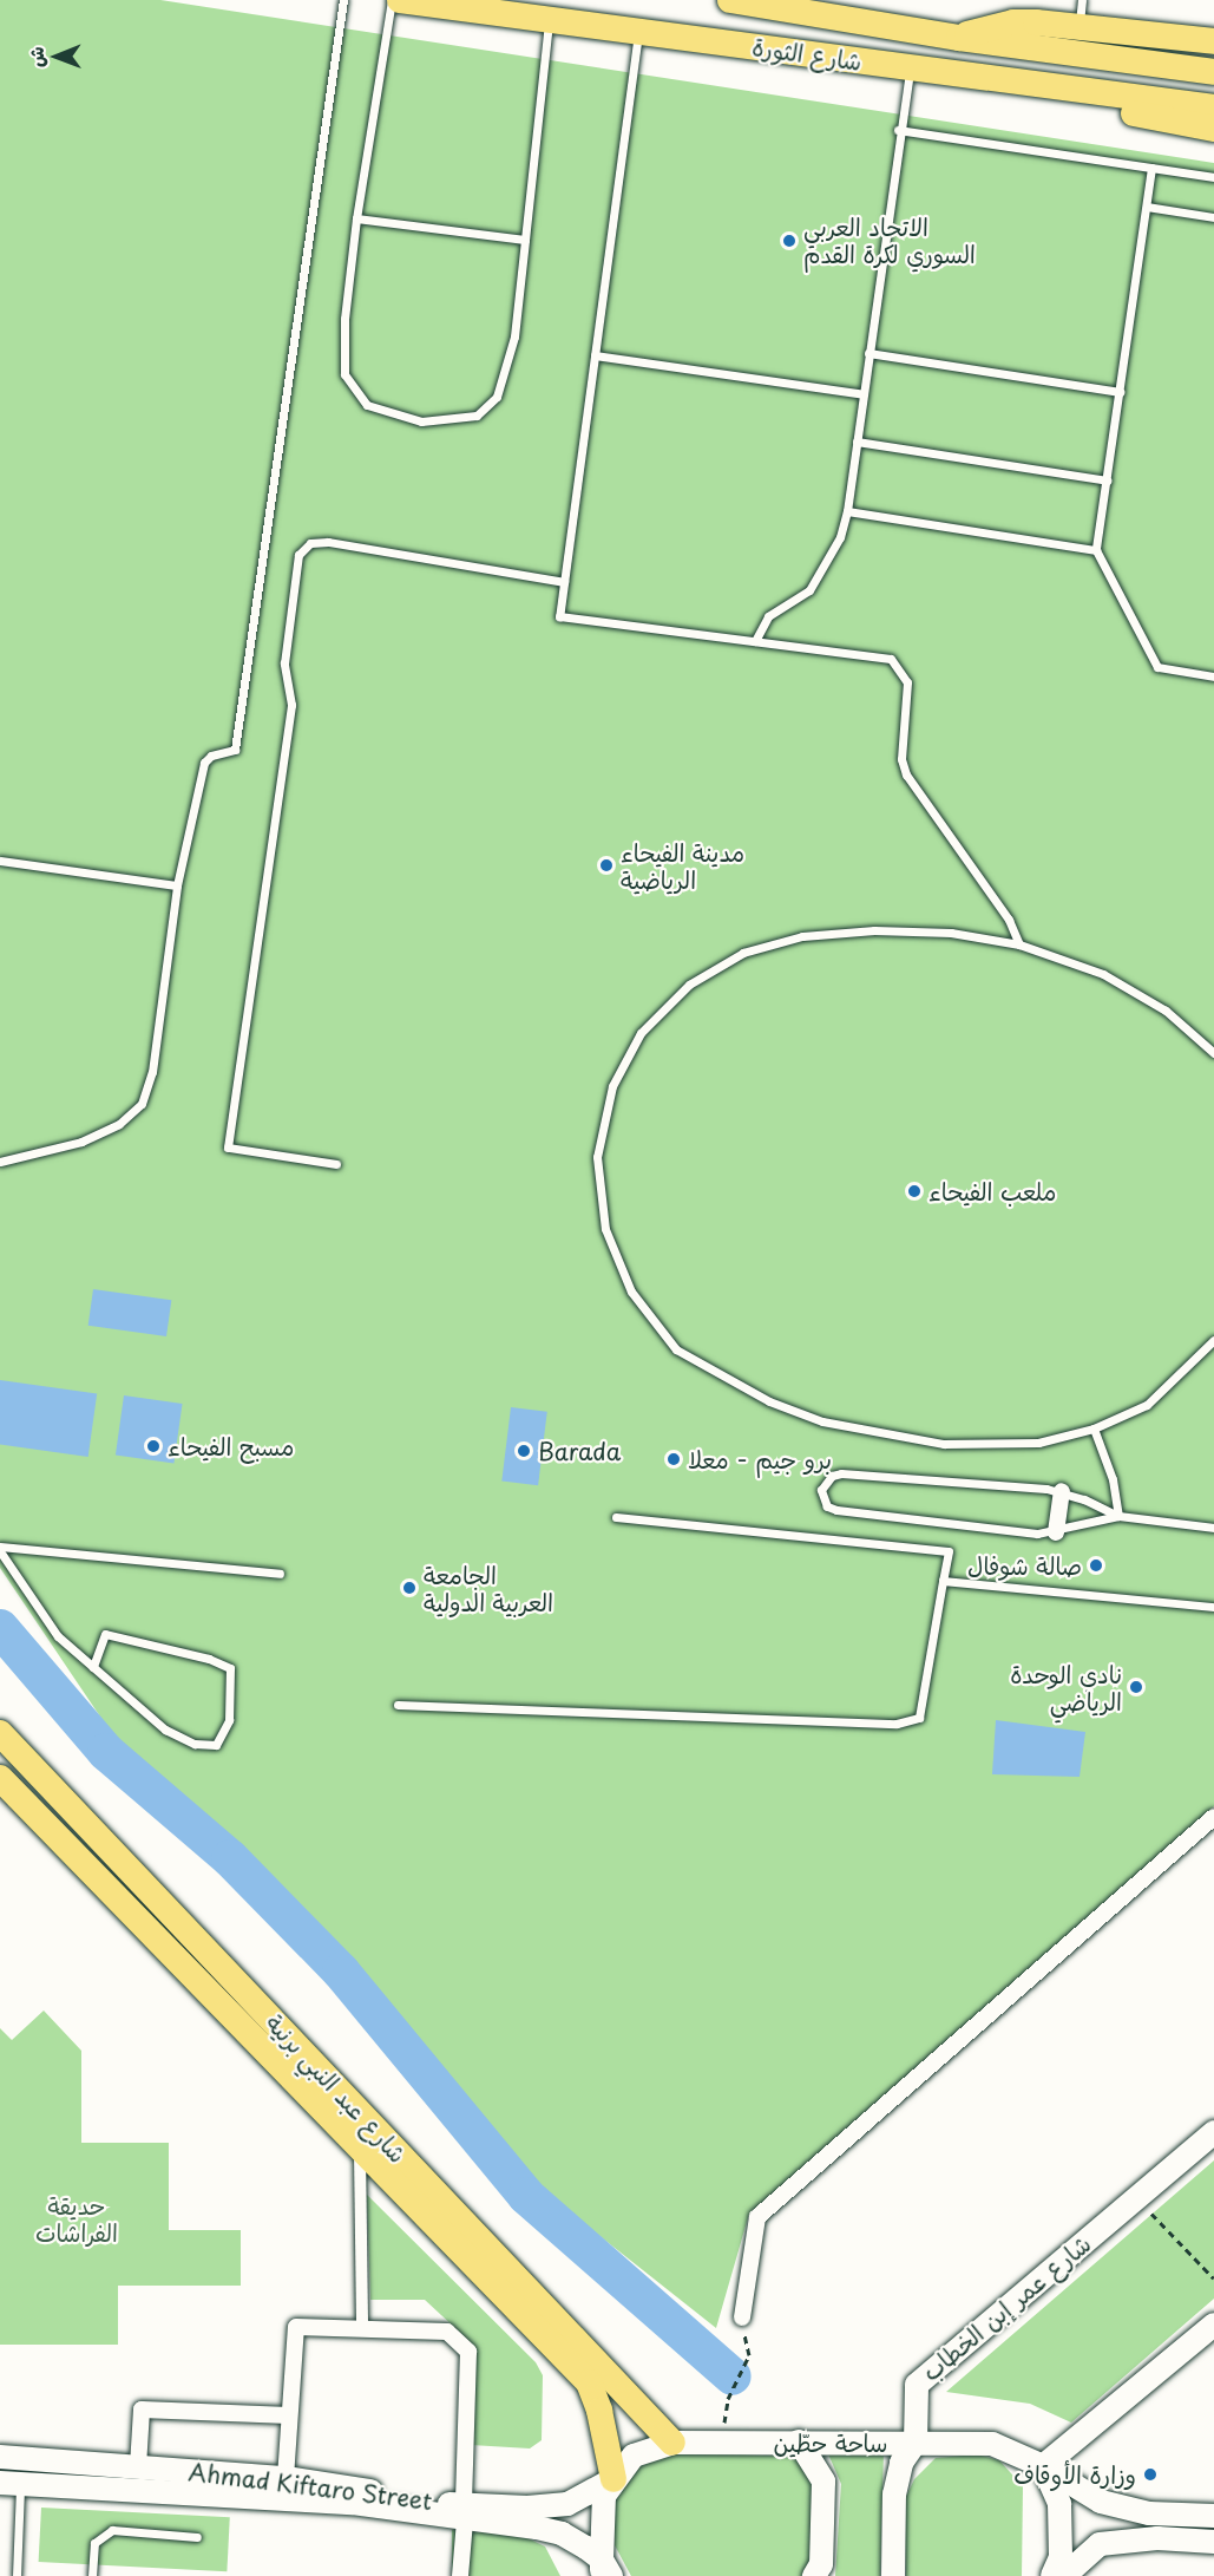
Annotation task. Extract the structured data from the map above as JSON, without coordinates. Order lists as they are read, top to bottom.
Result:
{
  "streets": {
    "main road": [
      "شارع الثورة",
      "شارع عبد النبي برنية",
      "شارع عمر إبن الخطاب",
      "ساحة حطّين",
      "Ahmad Kiftaro Street"
    ]
  },
  "crossings": [
    ["شارع عبد النبي برنية", "ساحة حطّين"],
    ["شارع عبد النبي برنية", "Ahmad Kiftaro Street"],
    ["شارع عمر إبن الخطاب", "ساحة حطّين"],
    ["ساحة حطّين", "Ahmad Kiftaro Street"]
  ],
  "parks": ["حديقة الفراشات"],
  "places": [
    "الاتحاد العربي السوري لكرة القدم",
    "مدينة الفيحاء الرياضية",
    "ملعب الفيحاء",
    "مسبح الفيحاء",
    "Barada",
    "برو جيم - معلا",
    "صالة شوفال",
    "الجامعة العربية الدولية",
    "نادي الوحدة الرياضي",
    "وزارة الأوقاف"
  ],
  "north": "left"
}
